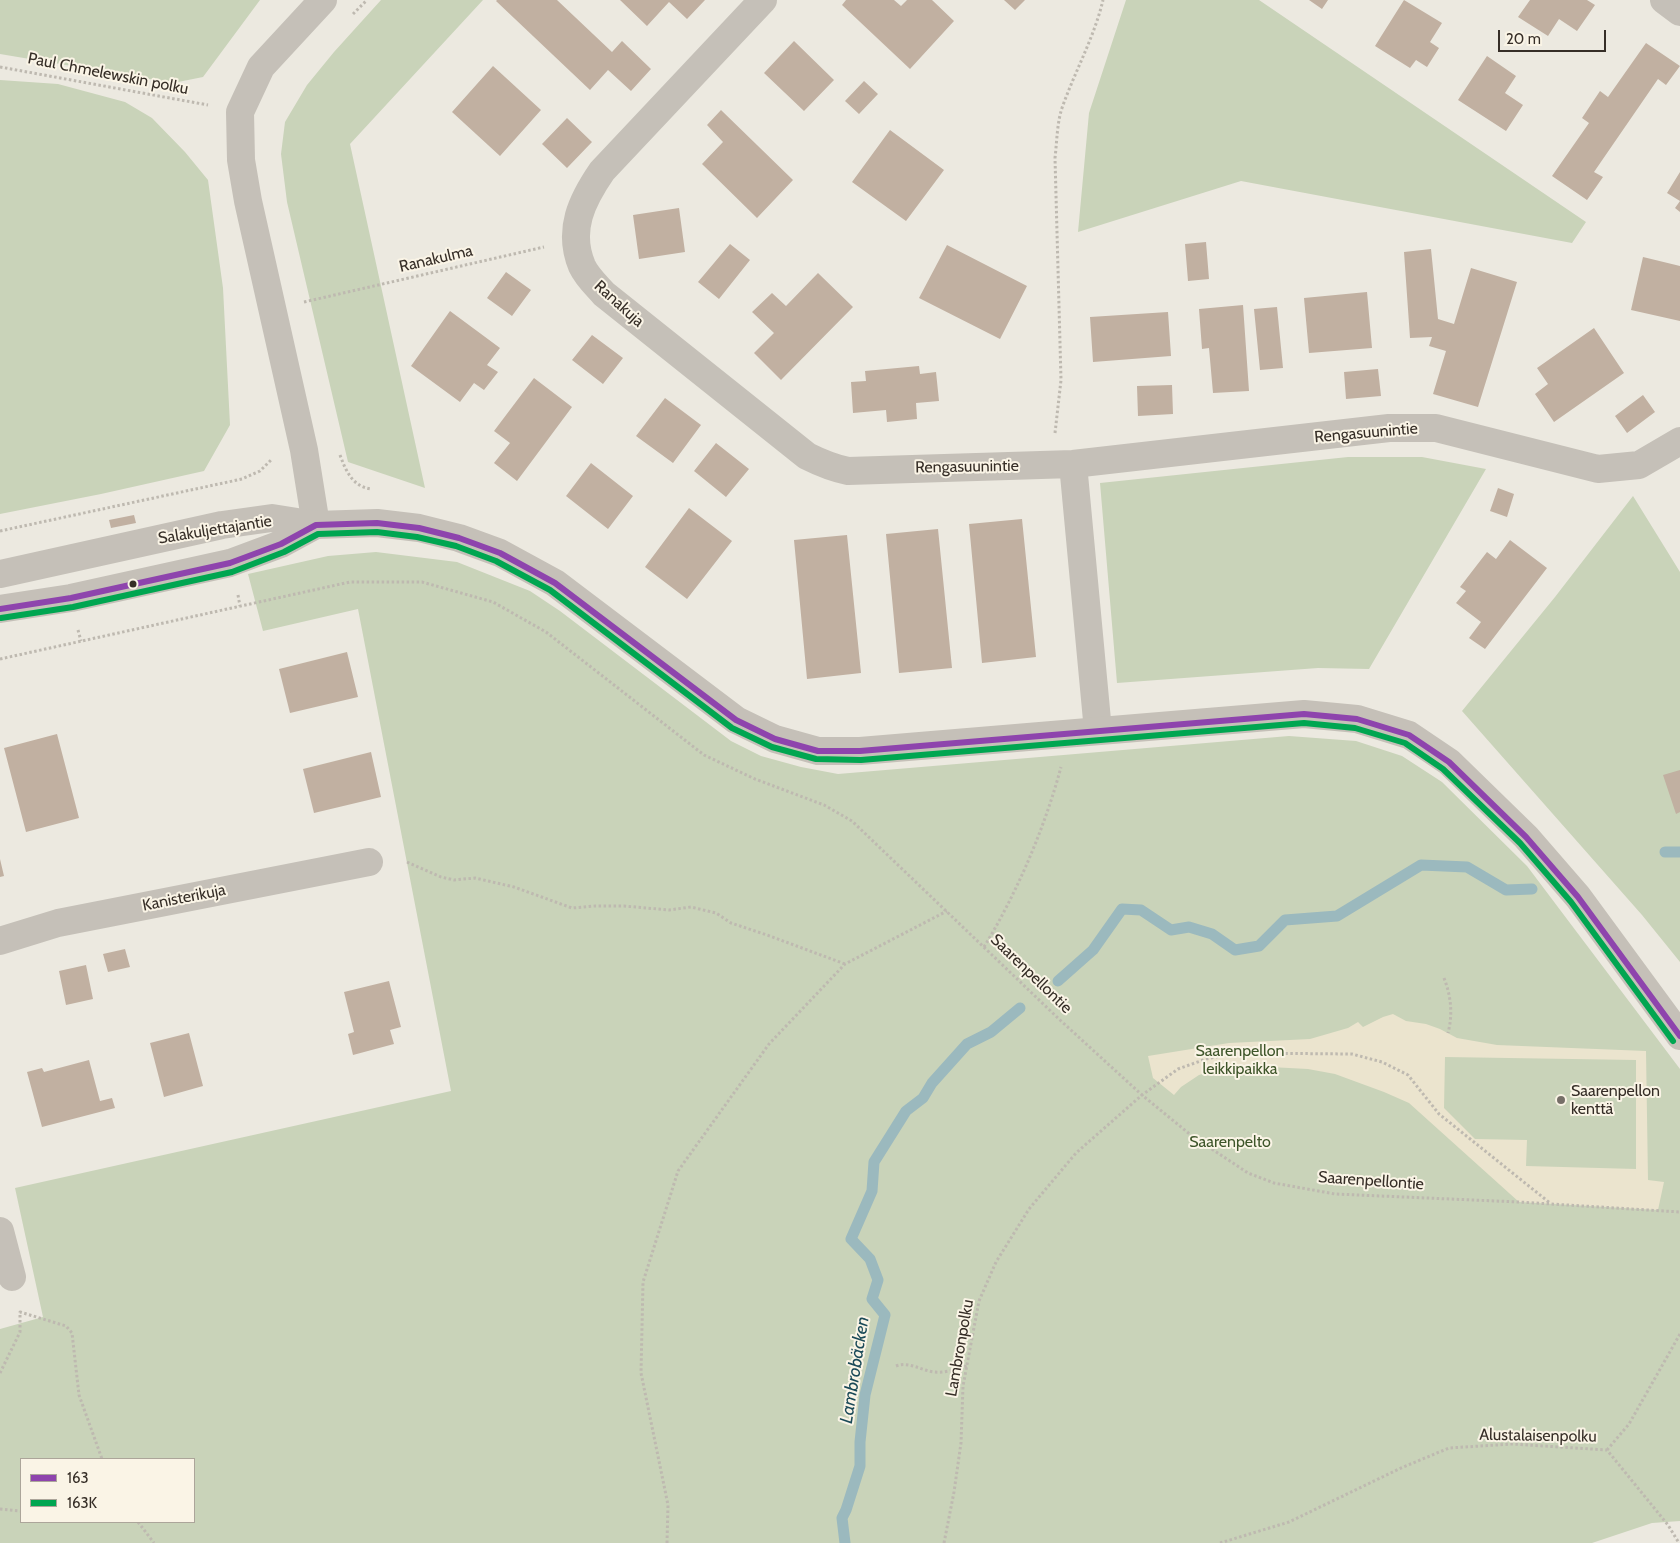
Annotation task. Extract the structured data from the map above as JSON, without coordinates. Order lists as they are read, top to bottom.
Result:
{
  "streets": {
    "street": [
      "Ranakuja",
      "Rengasuunintie",
      "Salakuljettajantie",
      "Kanisterikuja"
    ],
    "path": [
      "Paul Chmelewskin polku",
      "Ranakulma",
      "Saarenpellontie",
      "Lambronpolku",
      "Alustalaisenpolku"
    ]
  },
  "crossings": [
    ["Ranakulma", "Ranakuja"],
    ["Ranakuja", "Rengasuunintie"],
    ["Saarenpellontie", "Lambronpolku"]
  ],
  "water": ["Lambrobäcken"],
  "parks": ["Saarenpellon leikkipaikka", "Saarenpelto"],
  "places": ["Saarenpellon kenttä"],
  "lines": ["transit line 163", "transit line 163K"],
  "legend": ["163", "163K"],
  "scale_bar": "20 m"
}
